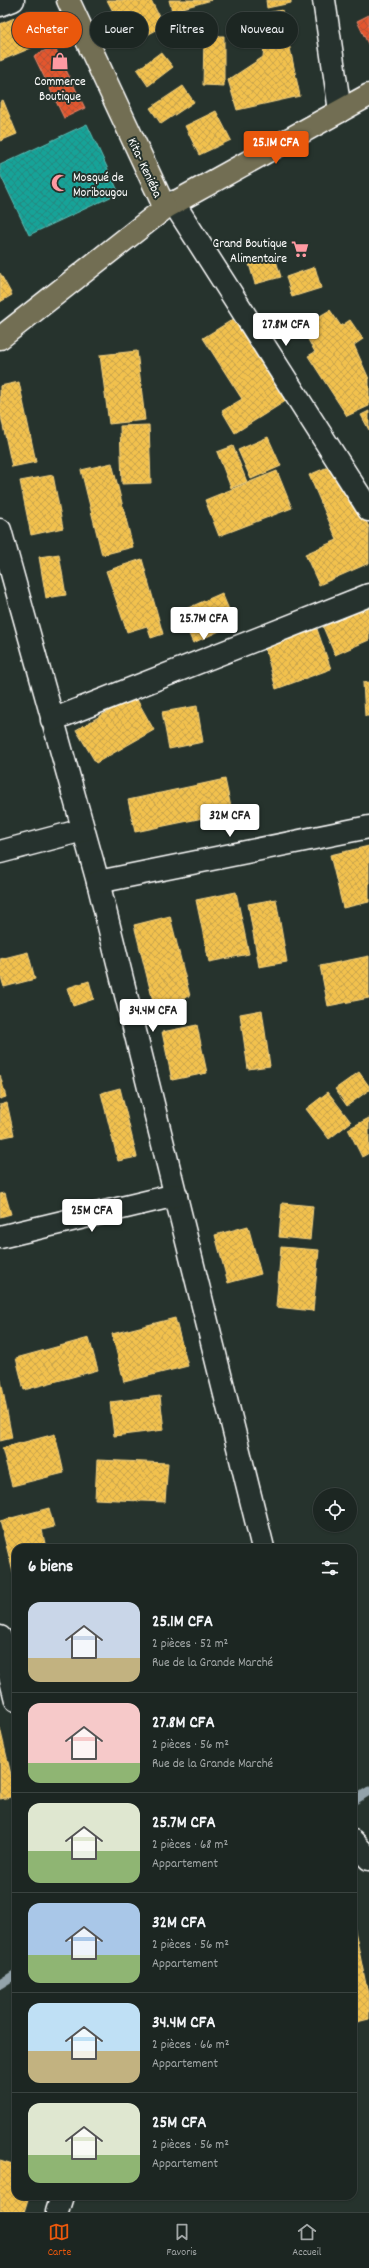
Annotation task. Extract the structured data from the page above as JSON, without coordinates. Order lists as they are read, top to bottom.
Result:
{
  "streets": {
    "main road": ["Kita- Keniéba"]
  },
  "places": {
    "shop": ["Commerce Boutique"],
    "mosque": ["Mosqué de Moribougou"],
    "supermarket": ["Grand Boutique Alimentaire"]
  },
  "page": {
    "chip": [
      "Acheter",
      "Louer",
      "Filtres",
      "Nouveau"
    ],
    "price": [
      "25.1M CFA",
      "27.8M CFA",
      "25.7M CFA",
      "32M CFA",
      "34.4M CFA",
      "25M CFA"
    ],
    "heading": "6 biens",
    "list": [
      {
        "name": "25.1M CFA",
        "note": "2 pièces · 52 m² · Rue de la Grande Marché"
      },
      {
        "name": "27.8M CFA",
        "note": "2 pièces · 56 m² · Rue de la Grande Marché"
      },
      {
        "name": "25.7M CFA",
        "note": "2 pièces · 68 m² · Appartement"
      },
      {
        "name": "32M CFA",
        "note": "2 pièces · 56 m² · Appartement"
      },
      {
        "name": "34.4M CFA",
        "note": "2 pièces · 66 m² · Appartement"
      },
      {
        "name": "25M CFA",
        "note": "2 pièces · 56 m² · Appartement"
      }
    ],
    "tabs": ["Carte", "Favoris", "Accueil"]
  }
}
